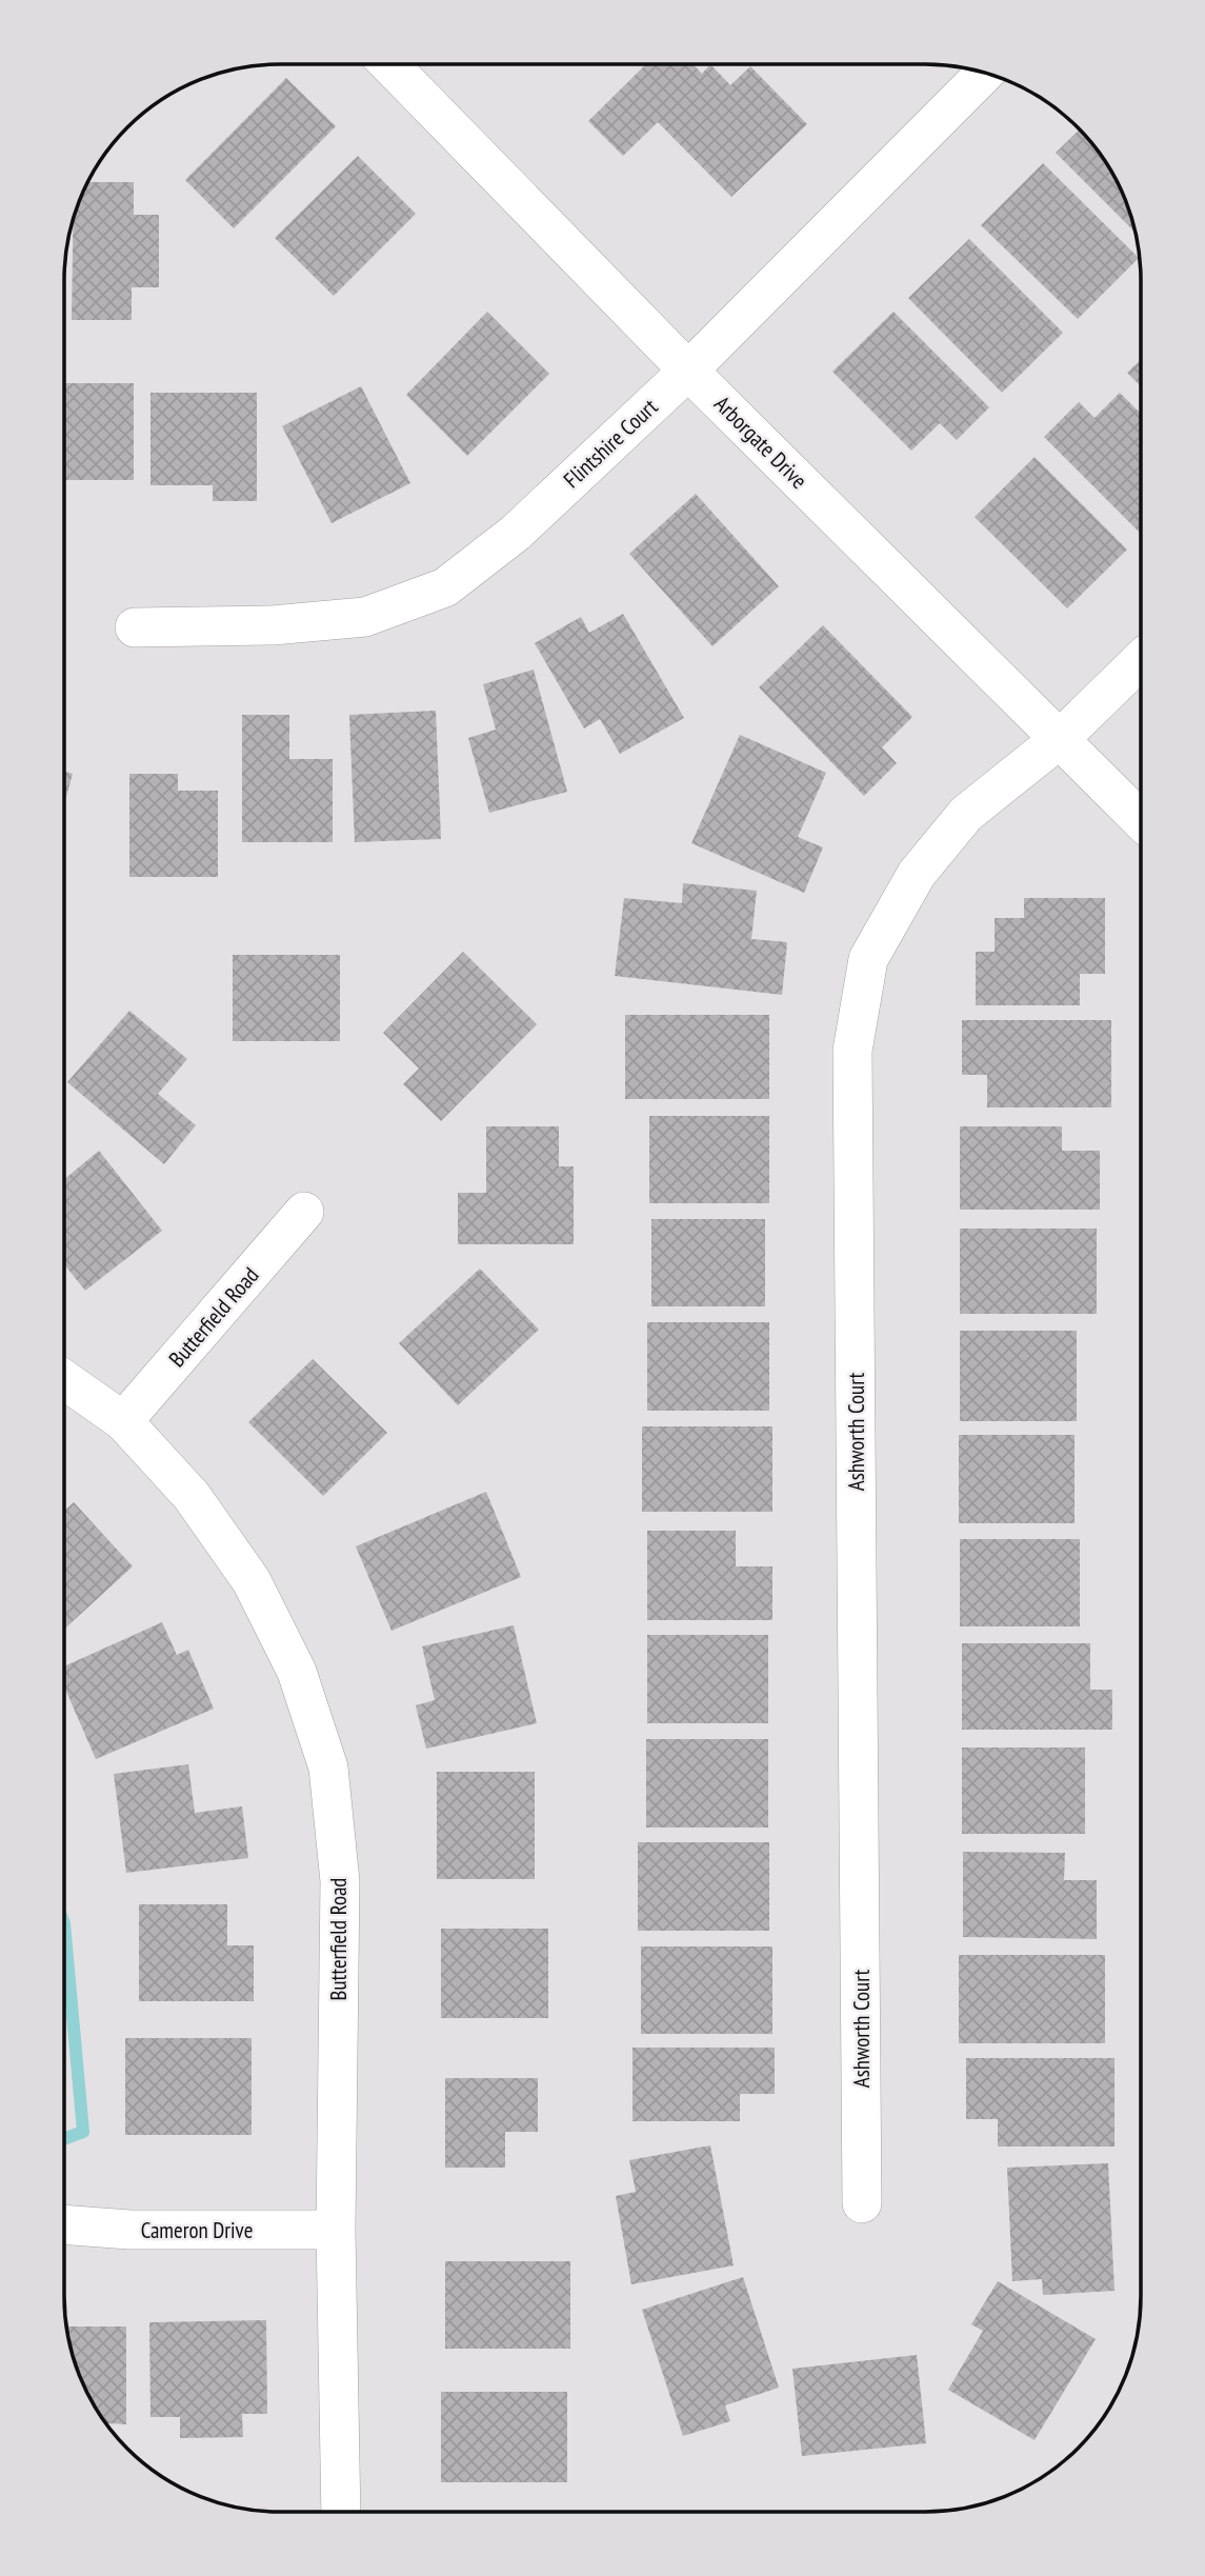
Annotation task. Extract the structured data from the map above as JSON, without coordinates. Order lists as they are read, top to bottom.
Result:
{
  "streets": {
    "street": [
      "Arborgate Drive",
      "Flintshire Court",
      "Butterfield Road",
      "Ashworth Court",
      "Cameron Drive"
    ]
  },
  "crossings": [
    ["Arborgate Drive", "Flintshire Court"],
    ["Arborgate Drive", "Ashworth Court"],
    ["Butterfield Road", "Cameron Drive"]
  ]
}
